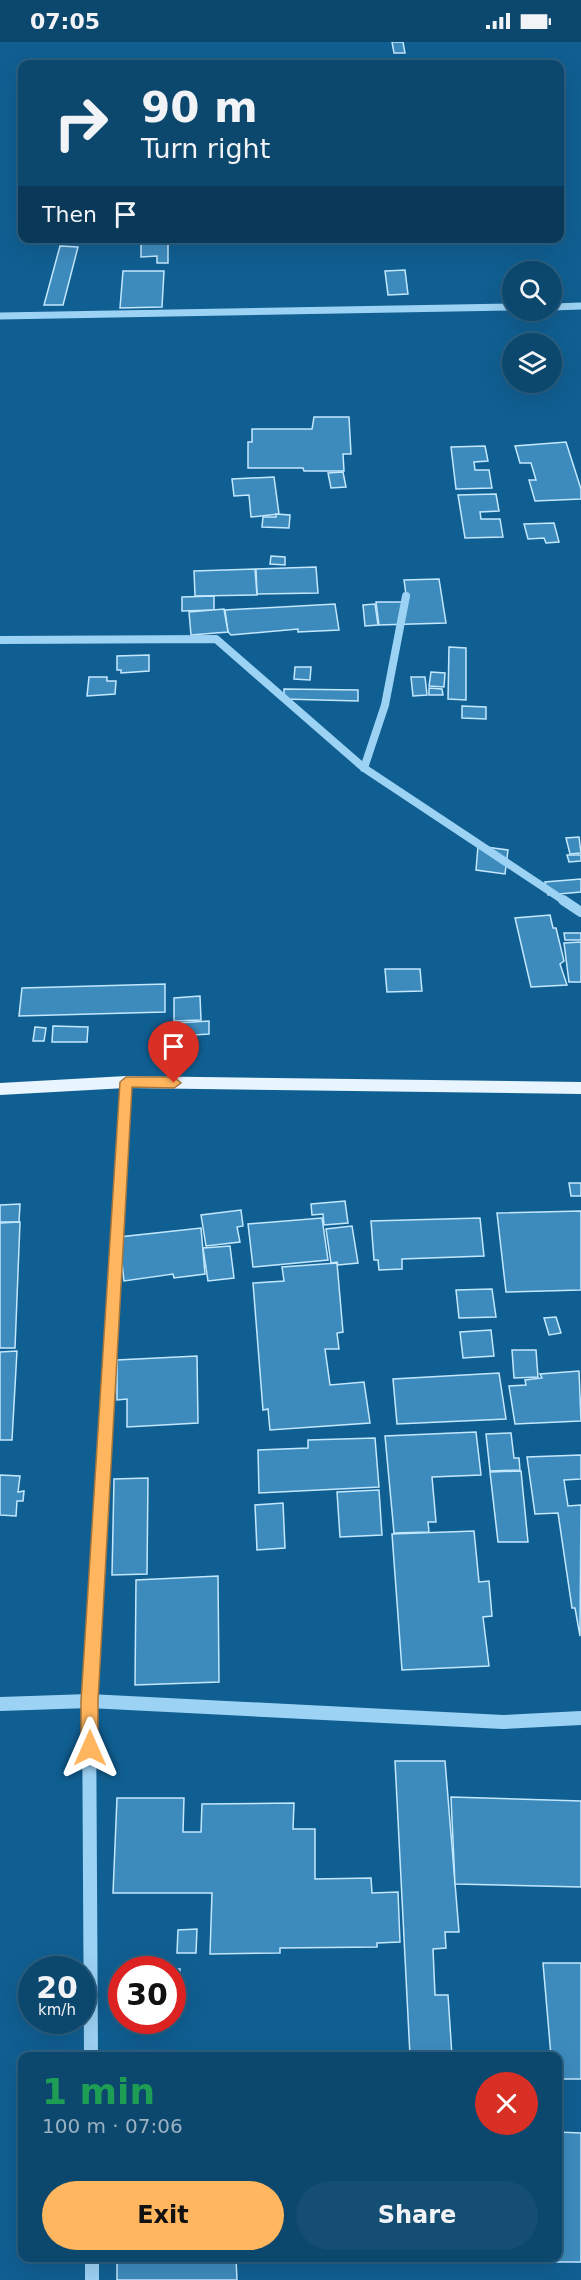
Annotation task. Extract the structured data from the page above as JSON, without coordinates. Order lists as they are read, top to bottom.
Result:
{
  "page": {
    "status": "07:05",
    "turn": ["90 m", "Turn right"],
    "then": "Then",
    "speed": "20 km/h",
    "limit": "30",
    "heading": ["1 min", "100 m · 07:06"],
    "buttons": ["Exit", "Share"]
  }
}
